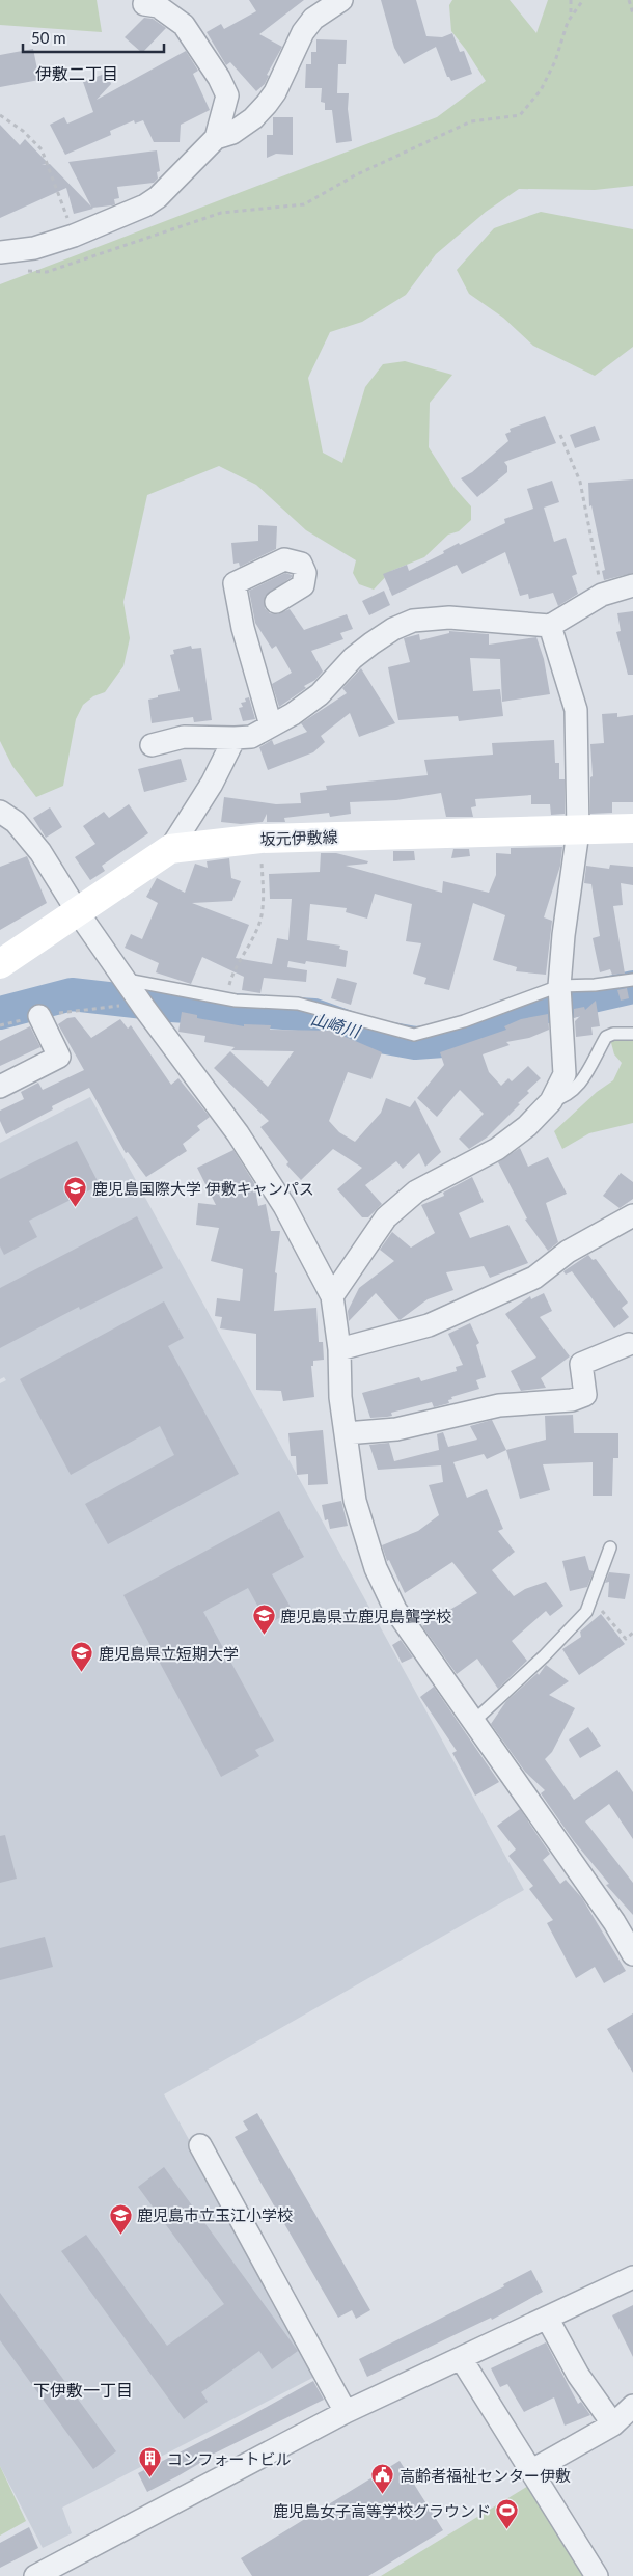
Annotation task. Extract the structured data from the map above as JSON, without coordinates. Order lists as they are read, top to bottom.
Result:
{
  "streets": {
    "main road": ["坂元伊敷線"]
  },
  "districts": ["伊敷二丁目", "下伊敷一丁目"],
  "water": ["山崎川"],
  "places": {
    "school or university": [
      "鹿児島国際大学 伊敷キャンパス",
      "鹿児島県立鹿児島聾学校",
      "鹿児島県立短期大学",
      "鹿児島市立玉江小学校"
    ],
    "building": ["コンフォートビル"],
    "public building": ["高齢者福祉センター伊敷"],
    "sports": ["鹿児島女子高等学校グラウンド"]
  },
  "scale_bar": "50 m"
}
